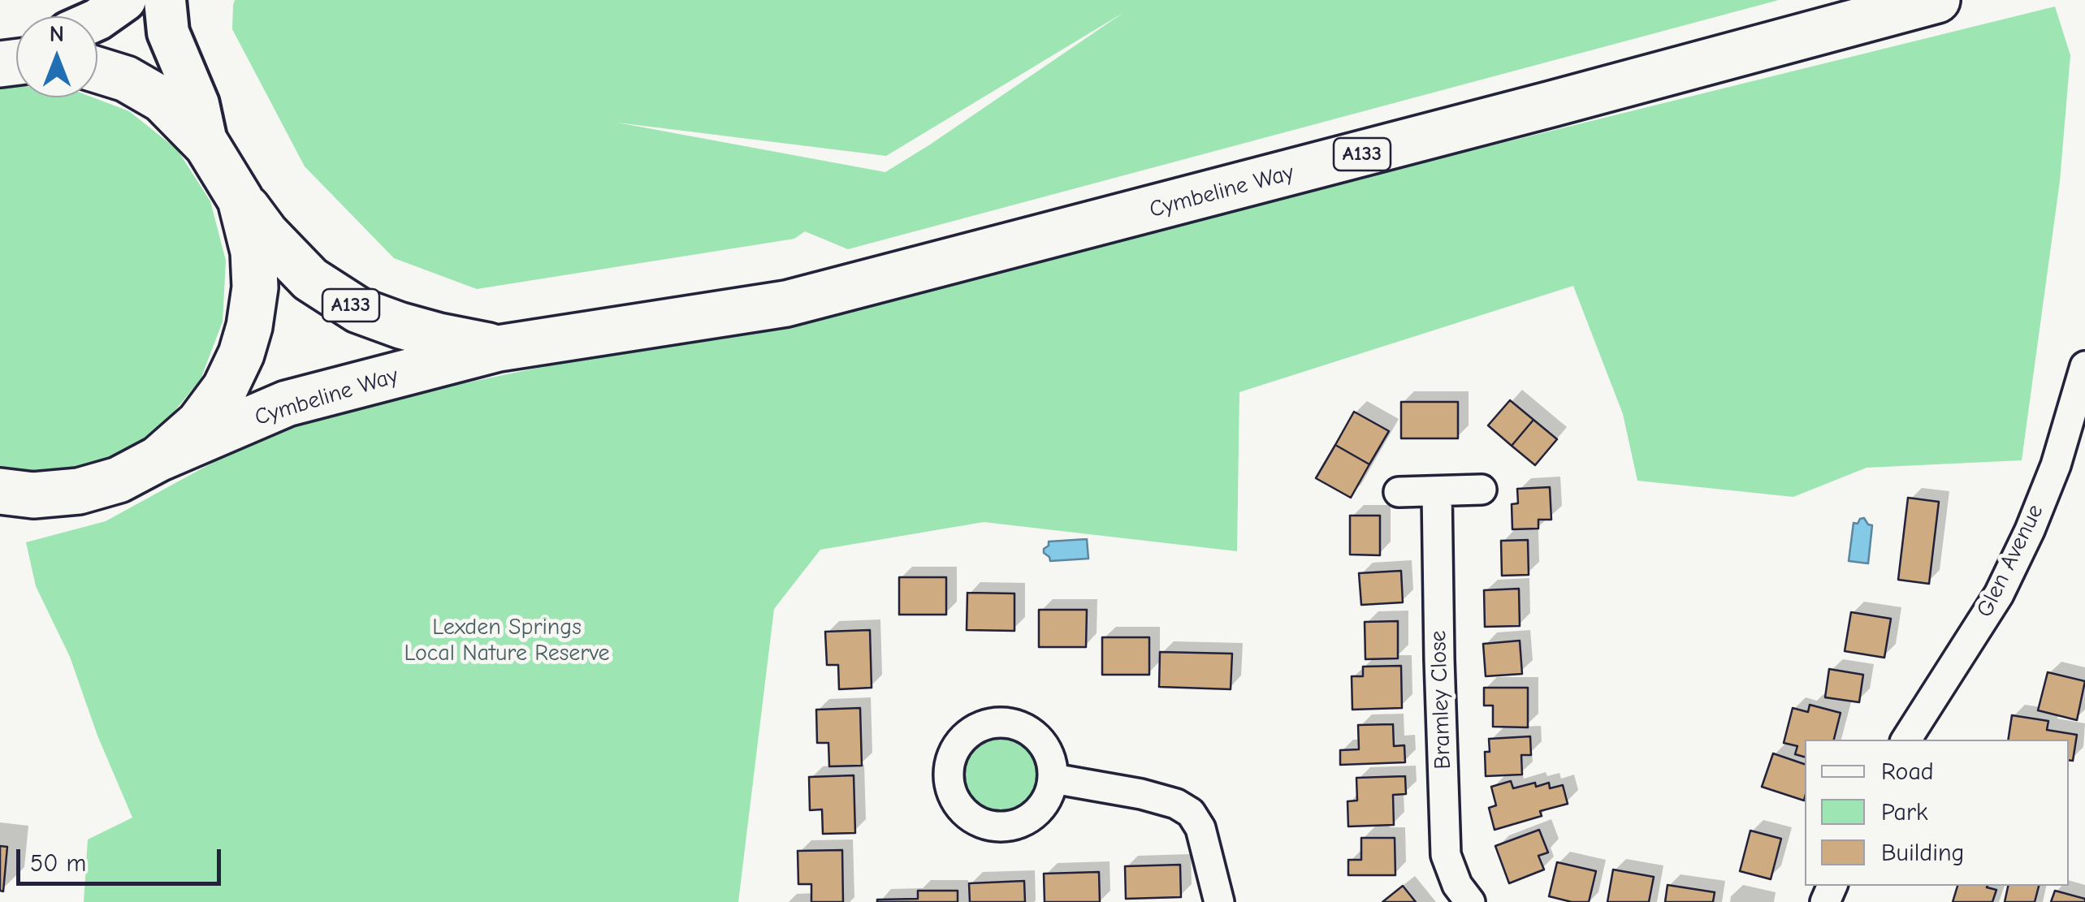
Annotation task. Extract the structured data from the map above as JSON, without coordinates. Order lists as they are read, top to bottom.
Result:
{
  "streets": {
    "main road": ["A133", "Cymbeline Way"],
    "street": ["Glen Avenue", "Bramley Close"]
  },
  "parks": ["Lexden Springs Local Nature Reserve"],
  "legend": ["Road", "Park", "Building"],
  "scale_bar": "50 m",
  "north": "top"
}
